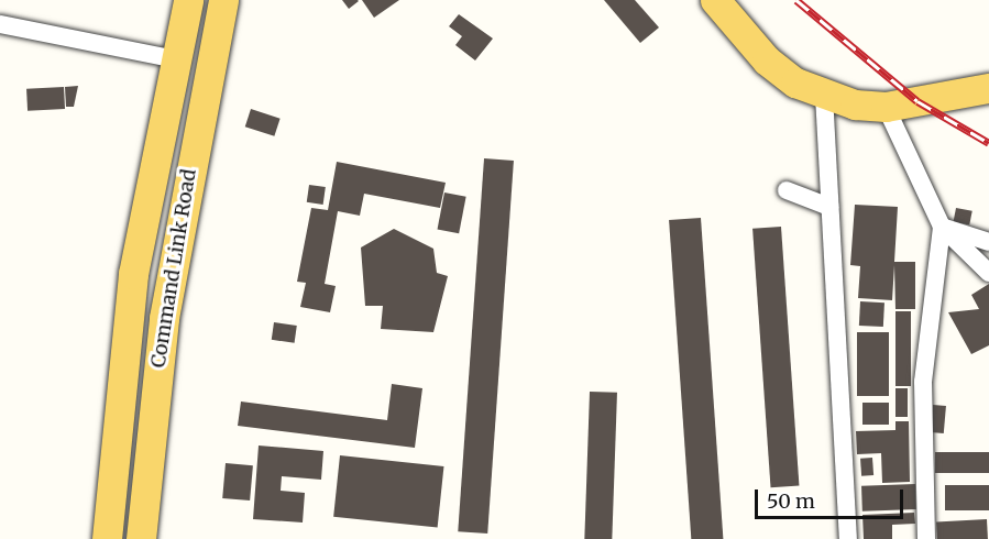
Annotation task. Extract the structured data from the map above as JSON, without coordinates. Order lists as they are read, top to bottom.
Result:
{
  "streets": {
    "main road": ["Command Link Road"]
  },
  "scale_bar": "50 m"
}
